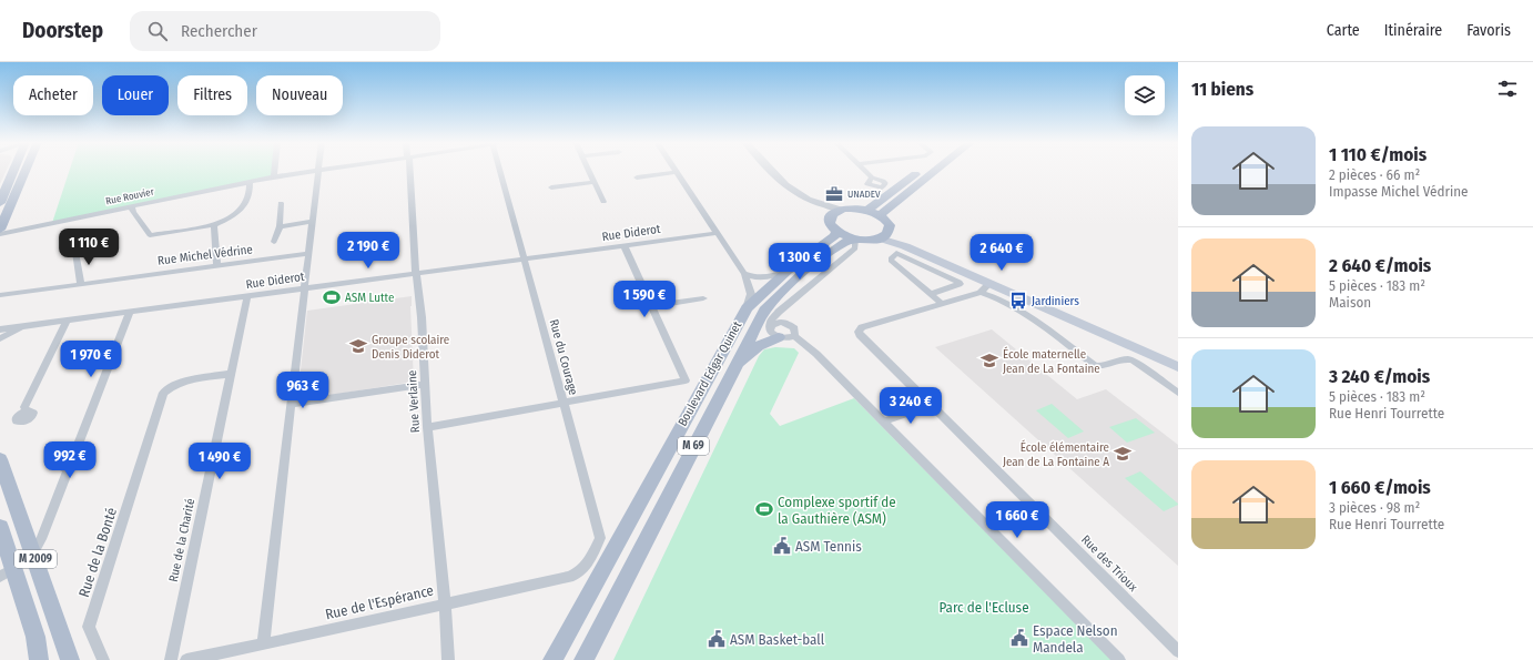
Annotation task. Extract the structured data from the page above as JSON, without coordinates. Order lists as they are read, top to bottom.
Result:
{
  "streets": {
    "main road": ["Boulevard Edgar Quinet", "M 69", "M 2009"],
    "street": [
      "Rue Rouvier",
      "Rue Diderot",
      "Rue Michel Védrine",
      "Rue du Courage",
      "Rue Verlaine",
      "Rue de la Charité",
      "Rue de la Bonté",
      "Rue des Trioux",
      "Rue de l'Espérance"
    ]
  },
  "crossings": [
    ["Rue Diderot", "Rue du Courage"],
    ["Rue Diderot", "Rue Verlaine"],
    ["Rue Diderot", "Rue de la Charité"],
    ["Rue du Courage", "Rue de l'Espérance"],
    ["Boulevard Edgar Quinet", "M 69"],
    ["Rue Verlaine", "Rue de l'Espérance"],
    ["Rue de la Charité", "Rue de la Bonté"]
  ],
  "parks": ["Parc de l'Ecluse"],
  "places": {
    "office": ["UNADEV"],
    "sports": ["ASM Lutte", "Complexe sportif de la Gauthière (ASM)"],
    "bus stop": ["Jardiniers"],
    "school or university": ["Groupe scolaire Denis Diderot", "École maternelle Jean de La Fontaine", "École élémentaire Jean de La Fontaine A"],
    "public building": ["ASM Tennis", "Espace Nelson Mandela", "ASM Basket-ball"]
  },
  "page": {
    "header": "Doorstep",
    "search": "Rechercher",
    "nav": ["Carte", "Itinéraire", "Favoris"],
    "heading": "11 biens",
    "chip": [
      "Acheter",
      "Louer",
      "Filtres",
      "Nouveau"
    ],
    "list": [
      {
        "name": "1 110 €/mois",
        "note": "2 pièces · 66 m² · Impasse Michel Védrine"
      },
      {
        "name": "2 640 €/mois",
        "note": "5 pièces · 183 m² · Maison"
      },
      {
        "name": "3 240 €/mois",
        "note": "5 pièces · 183 m² · Rue Henri Tourrette"
      },
      {
        "name": "1 660 €/mois",
        "note": "3 pièces · 98 m² · Rue Henri Tourrette"
      }
    ],
    "price": [
      "1 110 €",
      "2 190 €",
      "2 640 €",
      "1 300 €",
      "1 590 €",
      "1 970 €",
      "963 €",
      "3 240 €",
      "992 €",
      "1 490 €",
      "1 660 €"
    ]
  }
}
